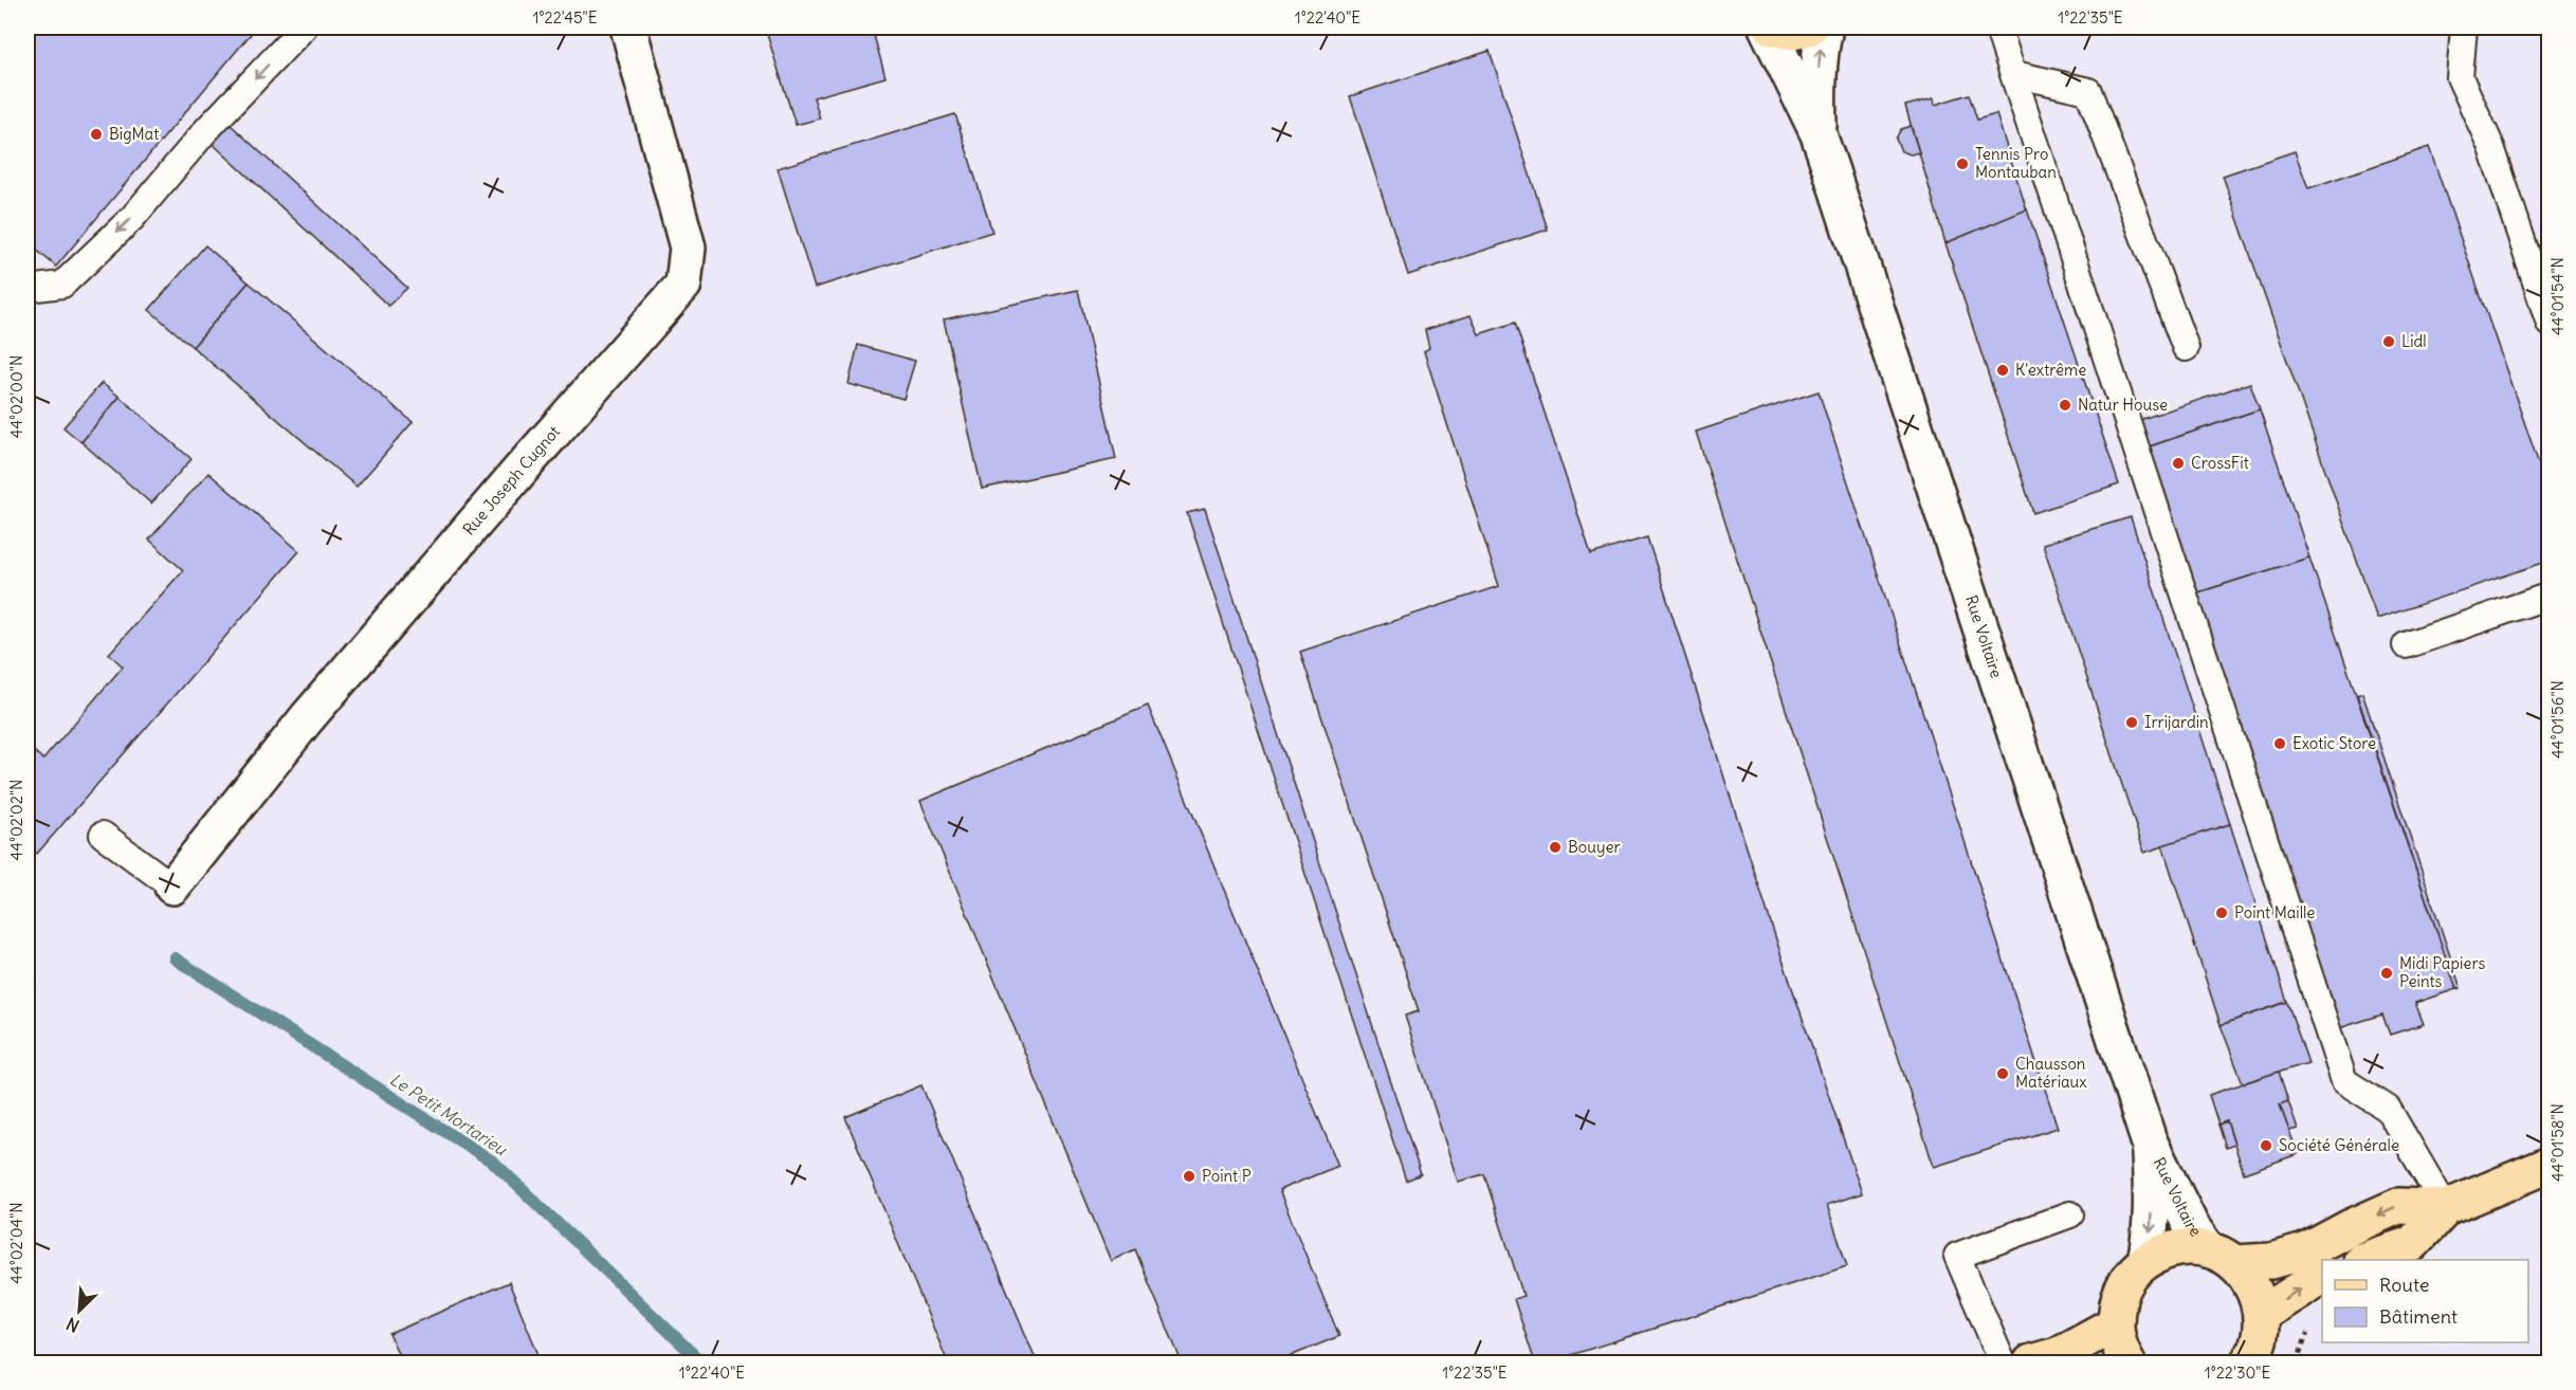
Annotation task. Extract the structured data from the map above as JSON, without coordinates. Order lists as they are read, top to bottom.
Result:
{
  "streets": {
    "street": ["Rue Joseph Cugnot", "Rue Voltaire"]
  },
  "water": ["Le Petit Mortarieu"],
  "places": [
    "BigMat",
    "Tennis Pro Montauban",
    "Lidl",
    "K'extrême",
    "Natur House",
    "CrossFit",
    "Irrijardin",
    "Exotic Store",
    "Bouyer",
    "Point Maille",
    "Midi Papiers Peints",
    "Chausson Matériaux",
    "Société Générale",
    "Point P"
  ],
  "legend": ["Route", "Bâtiment"],
  "north": "bottom left",
  "coordinates": [
    "1°22'45\"E",
    "1°22'40\"E",
    "1°22'35\"E",
    "44°01'54\"N",
    "44°02'00\"N",
    "44°01'56\"N",
    "44°02'02\"N",
    "44°01'58\"N",
    "44°02'04\"N",
    "1°22'30\"E"
  ]
}
